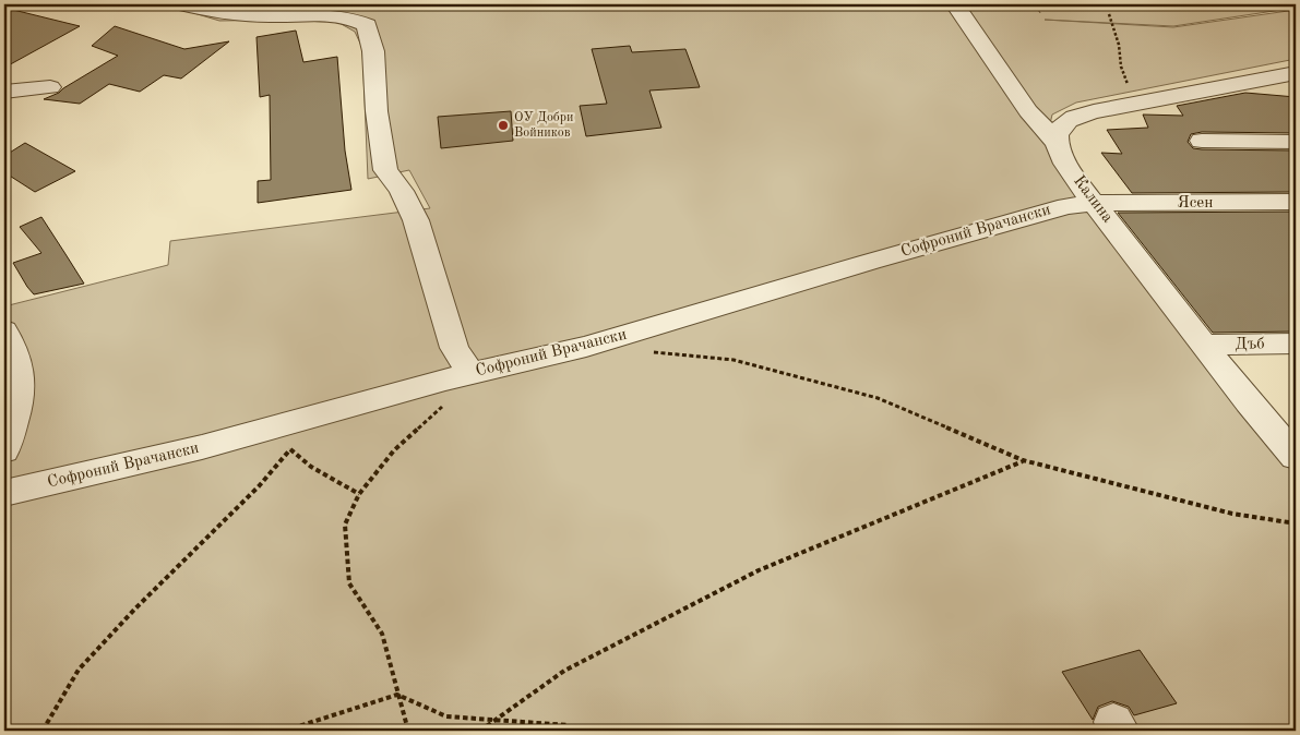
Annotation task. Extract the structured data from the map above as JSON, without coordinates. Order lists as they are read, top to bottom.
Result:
{
  "streets": {
    "street": [
      "Калина",
      "Ясен",
      "Софроний Врачански",
      "Дъб"
    ]
  },
  "crossings": [
    ["Калина", "Ясен"],
    ["Калина", "Софроний Врачански"],
    ["Калина", "Дъб"],
    ["Ясен", "Софроний Врачански"]
  ],
  "places": ["ОУ Добри Войников"]
}
